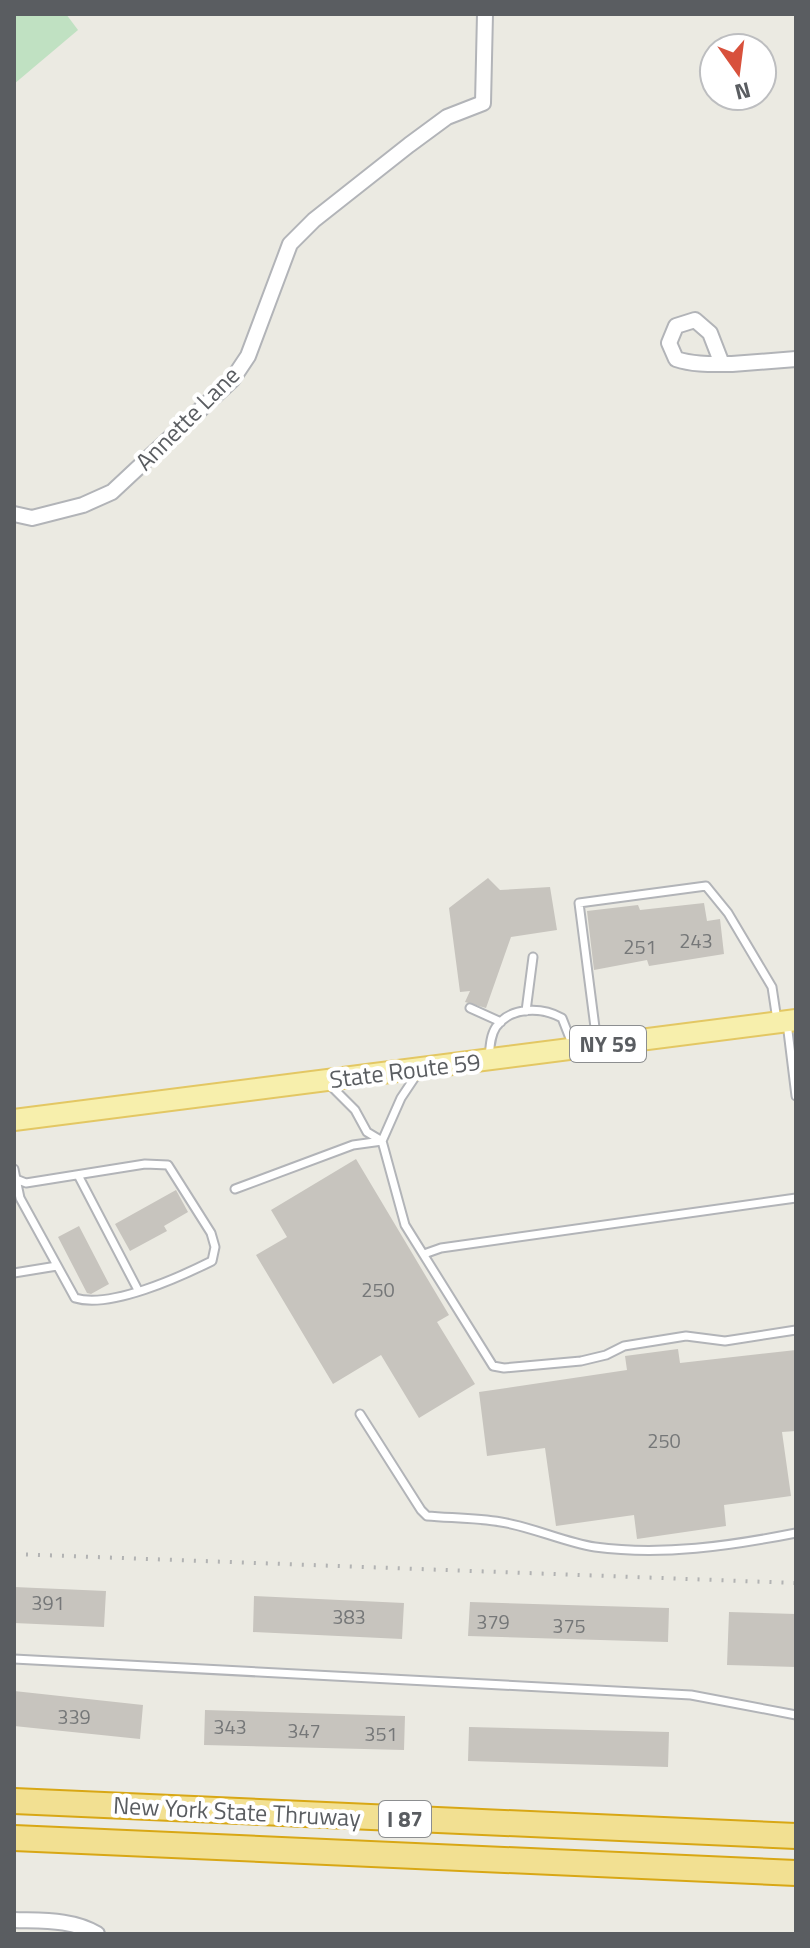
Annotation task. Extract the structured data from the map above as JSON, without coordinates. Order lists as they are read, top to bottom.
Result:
{
  "streets": {
    "highway": ["New York State Thruway", "I 87"],
    "main road": ["NY 59", "State Route 59"],
    "street": ["Annette Lane"]
  },
  "house_numbers": [
    "243",
    "251",
    "250",
    "250",
    "391",
    "383",
    "379",
    "375",
    "339",
    "343",
    "347",
    "351"
  ],
  "north": "bottom"
}
